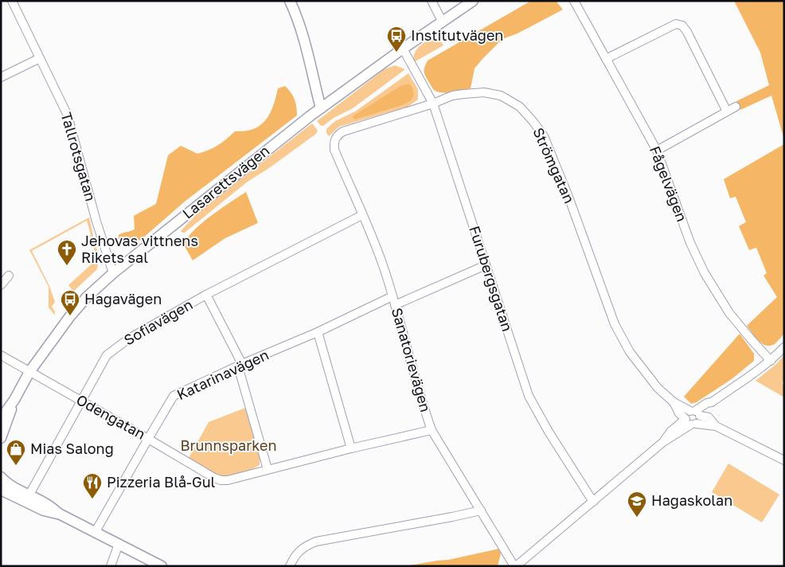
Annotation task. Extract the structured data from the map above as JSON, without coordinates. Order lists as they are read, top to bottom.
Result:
{
  "streets": {
    "street": [
      "Tallrotsgatan",
      "Strömgatan",
      "Lasarettsvägen",
      "Fågelvägen",
      "Furubergsgatan",
      "Sofiavägen",
      "Sanatorievägen",
      "Katarinavägen",
      "Odengatan"
    ]
  },
  "crossings": [
    ["Tallrotsgatan", "Lasarettsvägen"],
    ["Strömgatan", "Furubergsgatan"],
    ["Strömgatan", "Sanatorievägen"],
    ["Lasarettsvägen", "Furubergsgatan"],
    ["Lasarettsvägen", "Odengatan"],
    ["Sofiavägen", "Sanatorievägen"],
    ["Sofiavägen", "Odengatan"],
    ["Sanatorievägen", "Katarinavägen"],
    ["Katarinavägen", "Odengatan"]
  ],
  "parks": ["Brunnsparken"],
  "places": {
    "bus stop": ["Institutvägen", "Hagavägen"],
    "church": ["Jehovas vittnens Rikets sal"],
    "shop": ["Mias Salong"],
    "restaurant": ["Pizzeria Blå-Gul"],
    "school or university": ["Hagaskolan"]
  }
}
